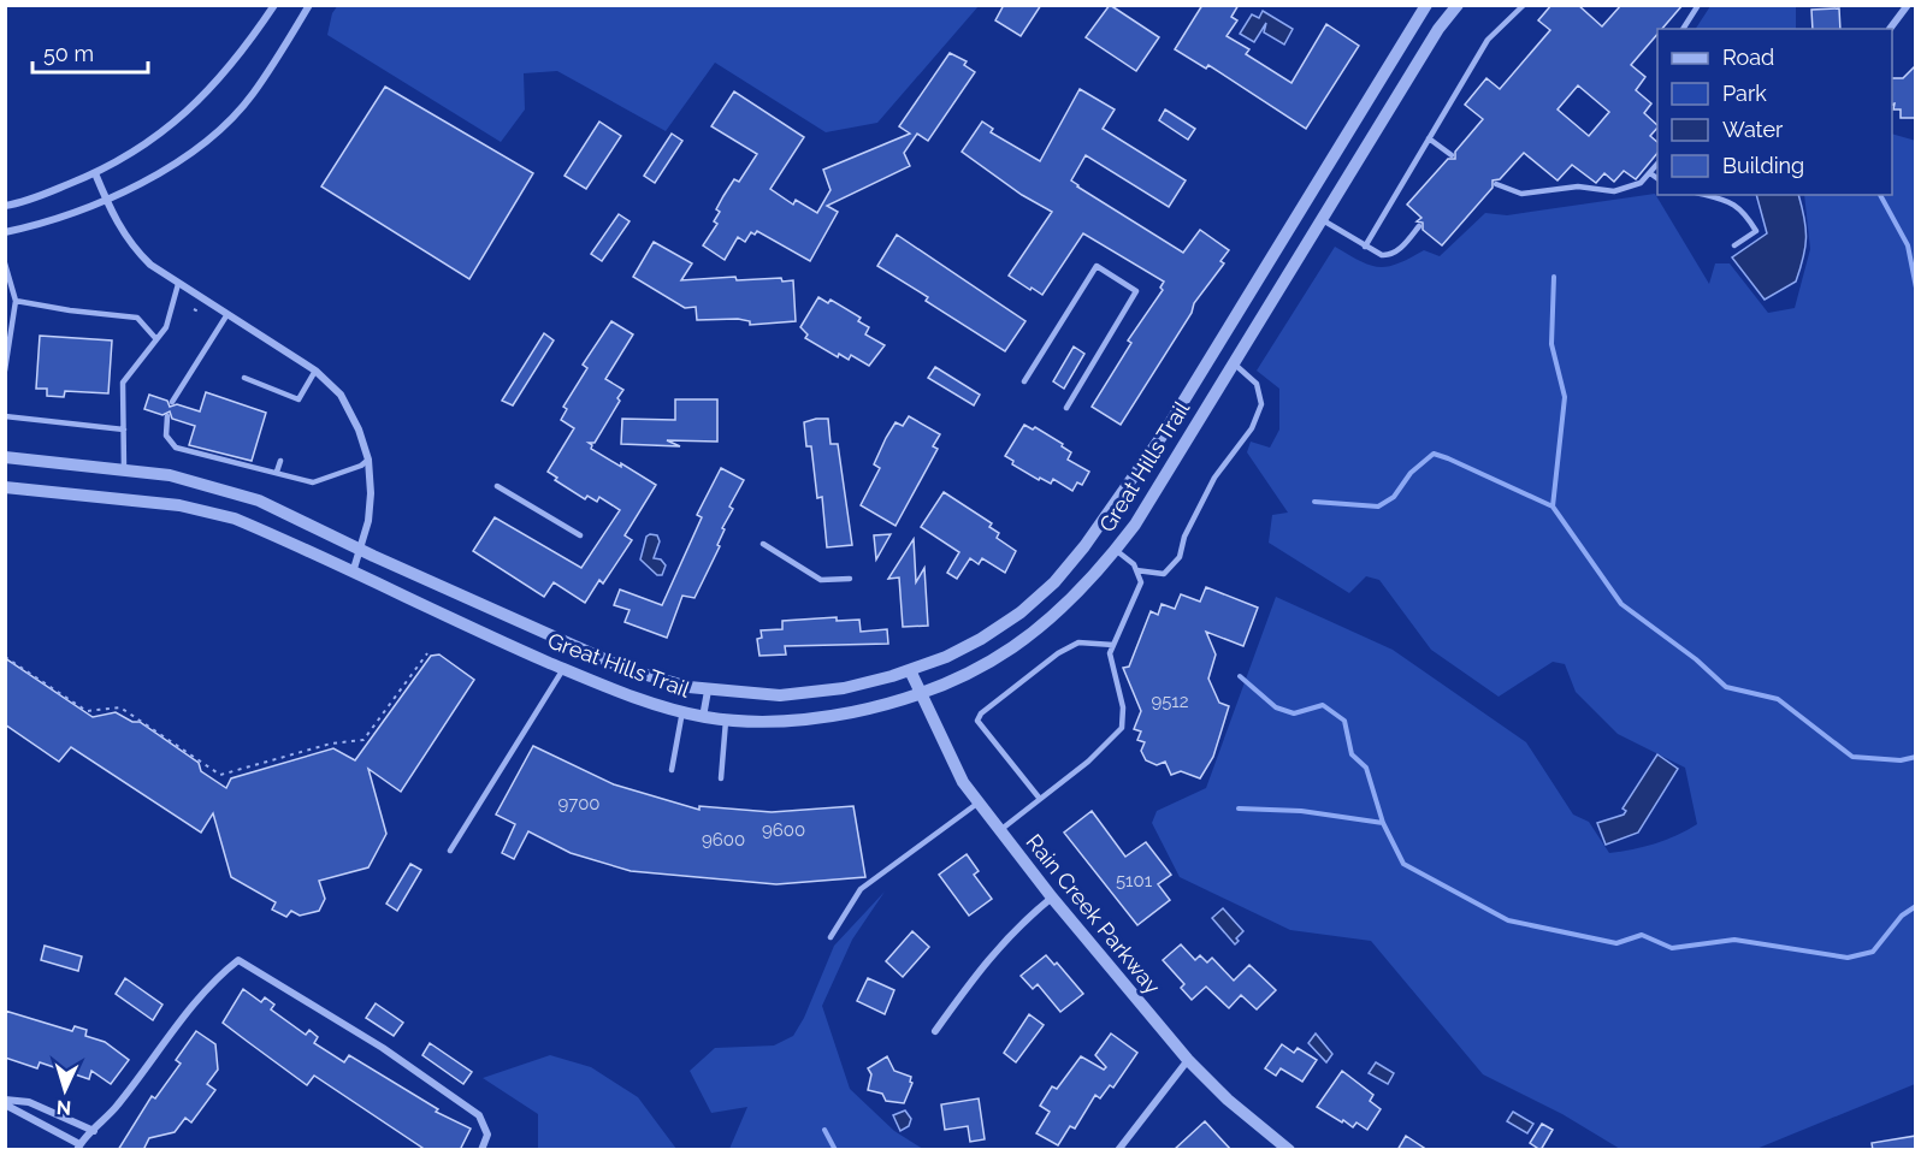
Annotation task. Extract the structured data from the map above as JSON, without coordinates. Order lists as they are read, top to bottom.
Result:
{
  "streets": {
    "street": ["Great Hills Trail", "Rain Creek Parkway"]
  },
  "crossings": [
    ["Great Hills Trail", "Rain Creek Parkway"]
  ],
  "house_numbers": [
    "9512",
    "9700",
    "9600",
    "9600",
    "5101"
  ],
  "legend": [
    "Road",
    "Park",
    "Water",
    "Building"
  ],
  "scale_bar": "50 m",
  "north": "bottom"
}
